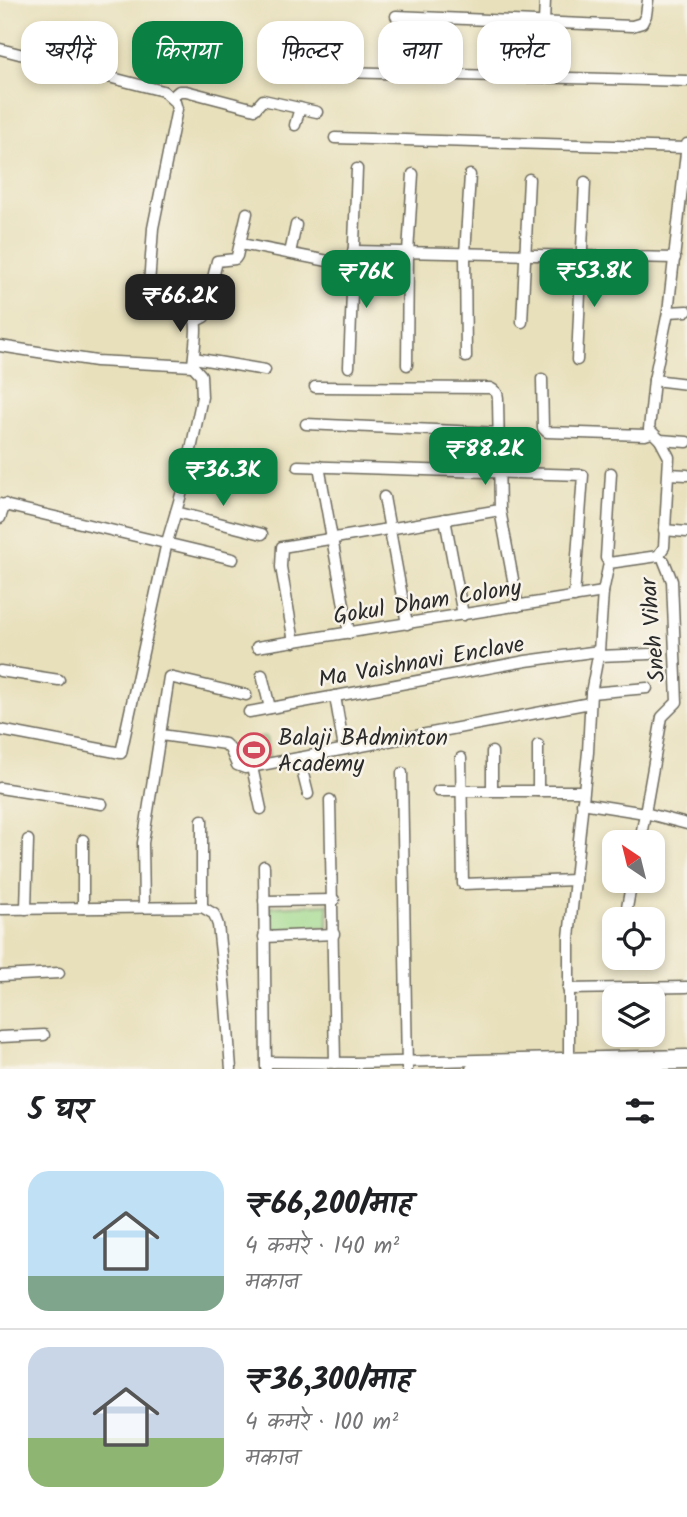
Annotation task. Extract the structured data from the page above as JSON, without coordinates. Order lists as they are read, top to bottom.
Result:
{
  "streets": {
    "street": ["Gokul Dham Colony", "Sneh Vihar", "Ma Vaishnavi Enclave"]
  },
  "places": {
    "sports": ["Balaji BAdminton Academy"]
  },
  "north": "top left",
  "page": {
    "chip": [
      "खरीदें",
      "किराया",
      "फ़िल्टर",
      "नया",
      "फ़्लैट"
    ],
    "price": [
      "₹53.8K",
      "₹76K",
      "₹66.2K",
      "₹88.2K",
      "₹36.3K"
    ],
    "heading": "5 घर",
    "list": [
      {
        "name": "₹66,200/माह",
        "note": "4 कमरे · 140 m² · मकान"
      },
      {
        "name": "₹36,300/माह",
        "note": "4 कमरे · 100 m² · मकान"
      }
    ]
  }
}
